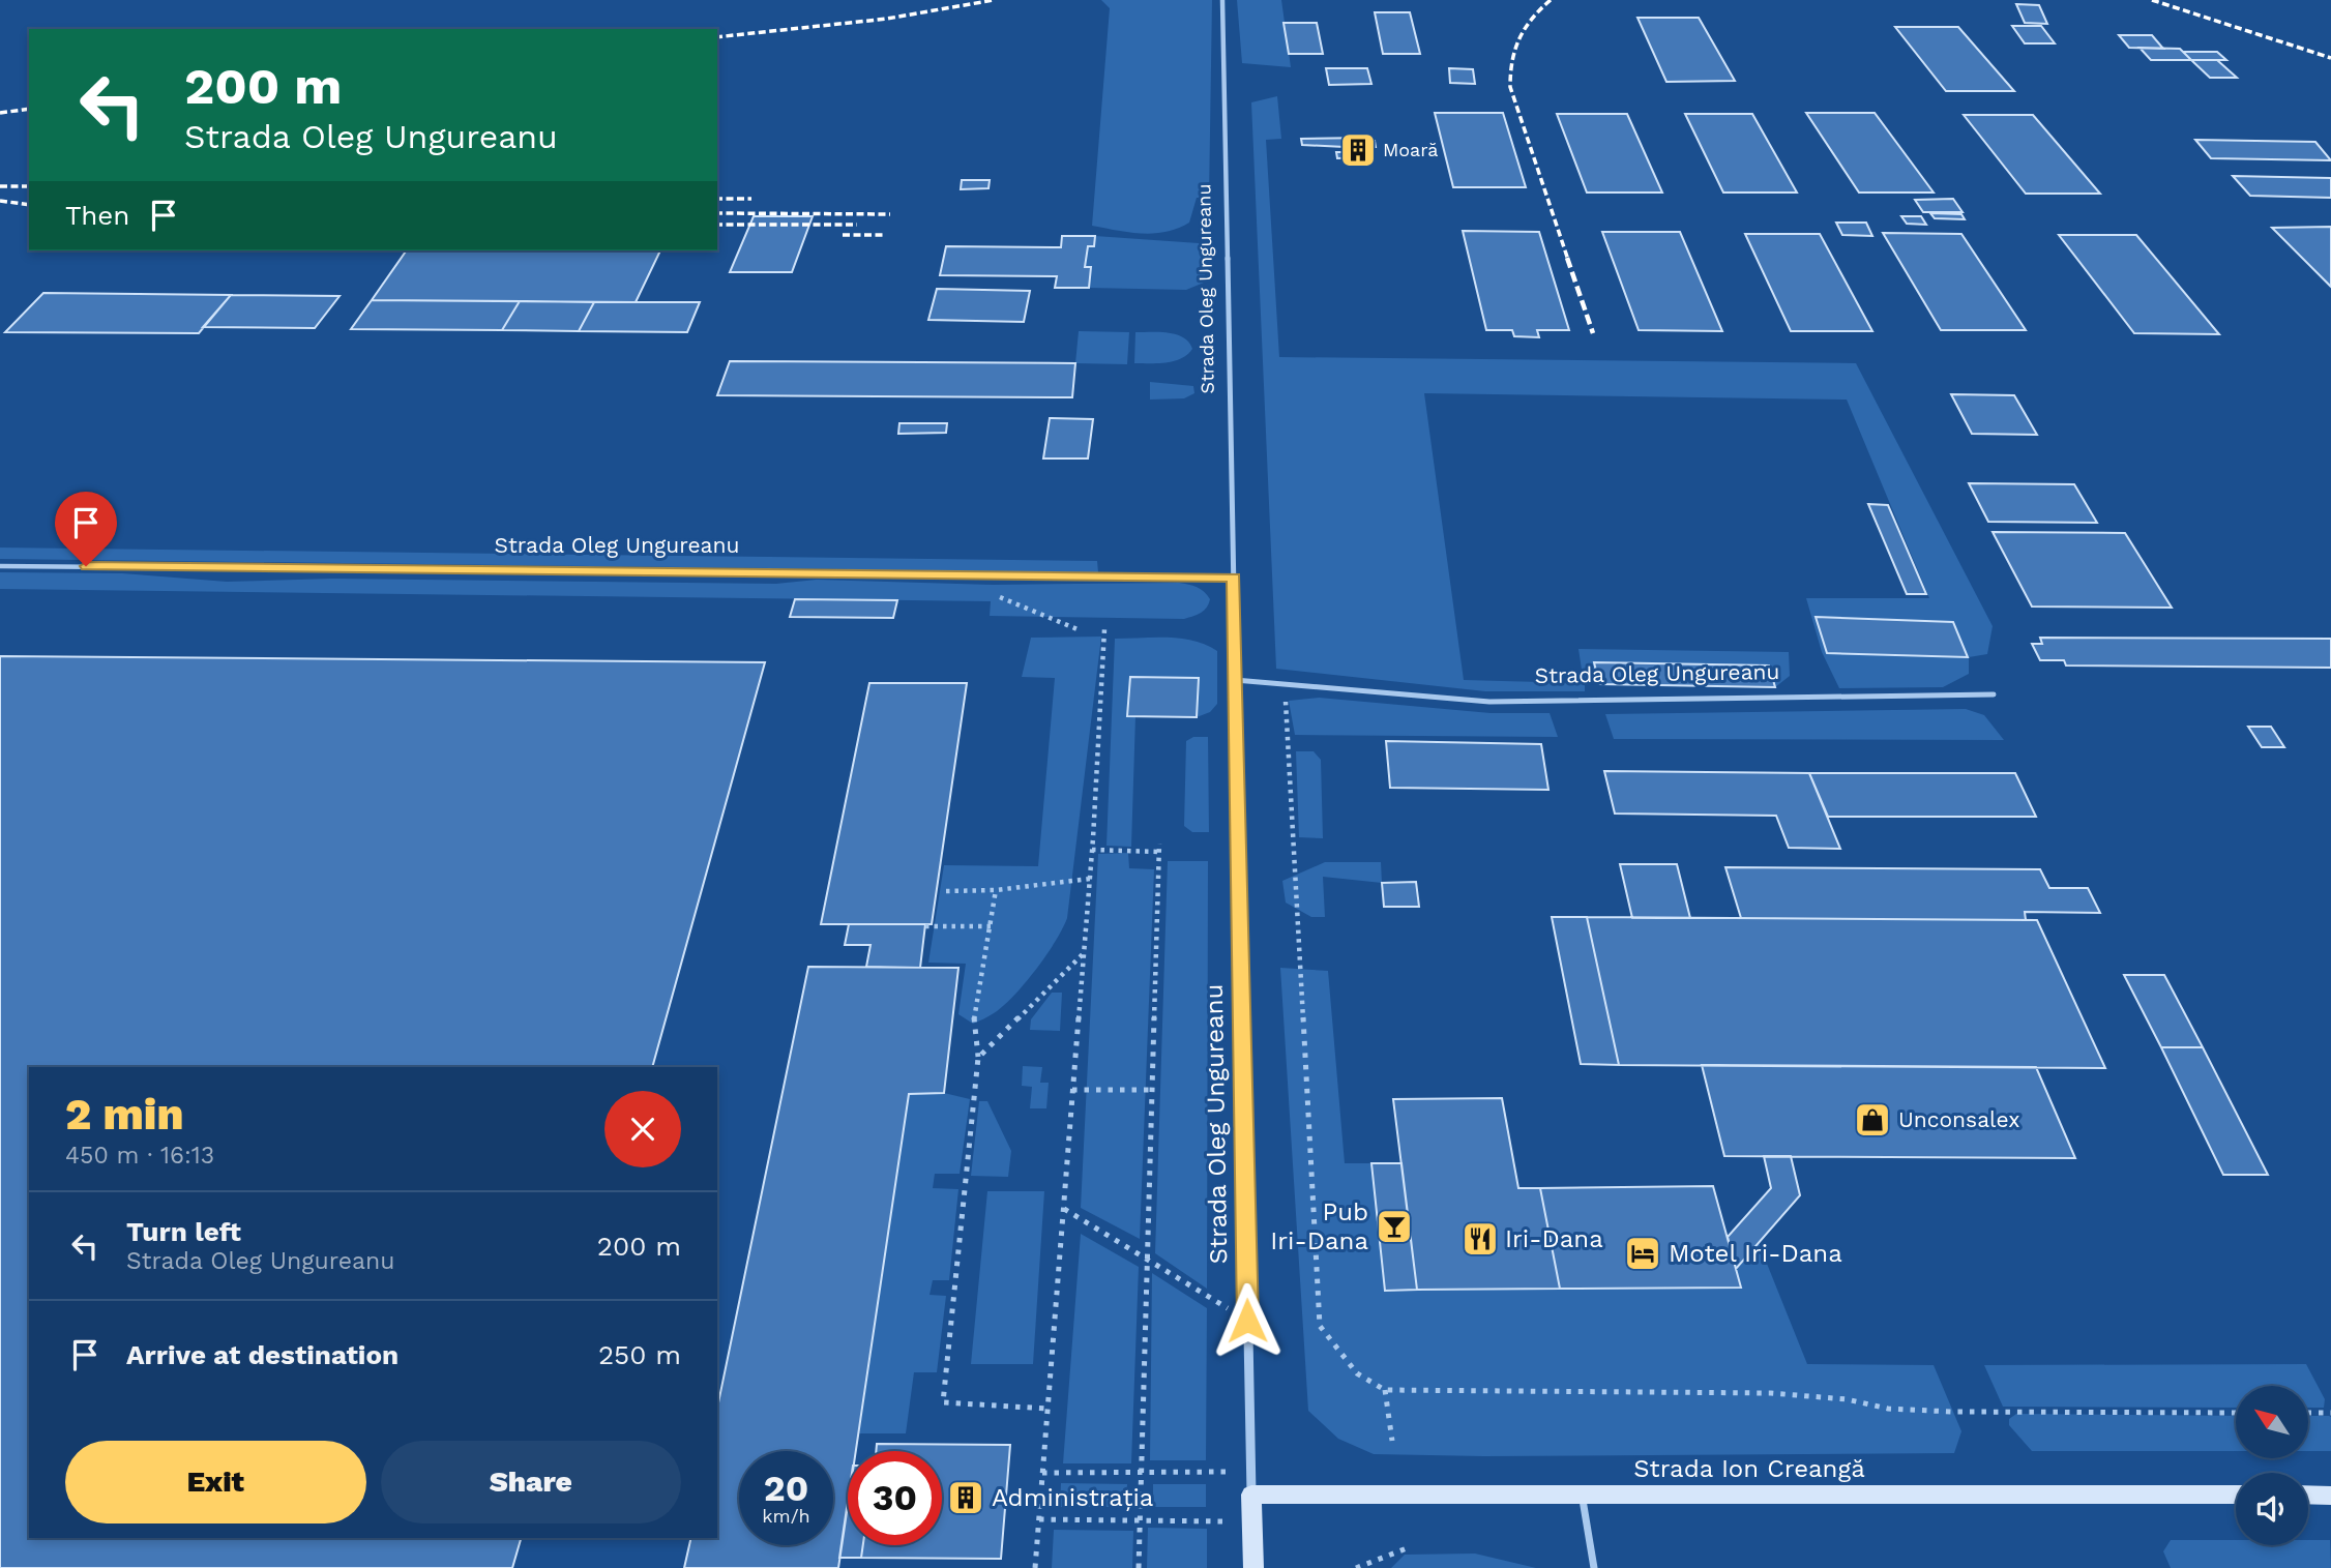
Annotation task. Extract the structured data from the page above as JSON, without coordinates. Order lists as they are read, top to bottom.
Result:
{
  "streets": {
    "street": ["Strada Oleg Ungureanu", "Strada Ion Creangă"]
  },
  "crossings": [
    ["Strada Oleg Ungureanu", "Strada Ion Creangă"]
  ],
  "places": {
    "building": ["Moară", "Administrația"],
    "shop": ["Unconsalex"],
    "bar": ["Pub Iri-Dana"],
    "restaurant": ["Iri-Dana"],
    "hotel": ["Motel Iri-Dana"]
  },
  "north": "top left",
  "page": {
    "turn": ["200 m", "Strada Oleg Ungureanu"],
    "then": "Then",
    "heading": ["2 min", "450 m · 16:13"],
    "list": [
      {
        "name": "Turn left",
        "note": "Strada Oleg Ungureanu",
        "value": "200 m"
      },
      {
        "name": "Arrive at destination",
        "value": "250 m"
      }
    ],
    "buttons": ["Exit", "Share"],
    "speed": "20 km/h",
    "limit": "30"
  }
}
